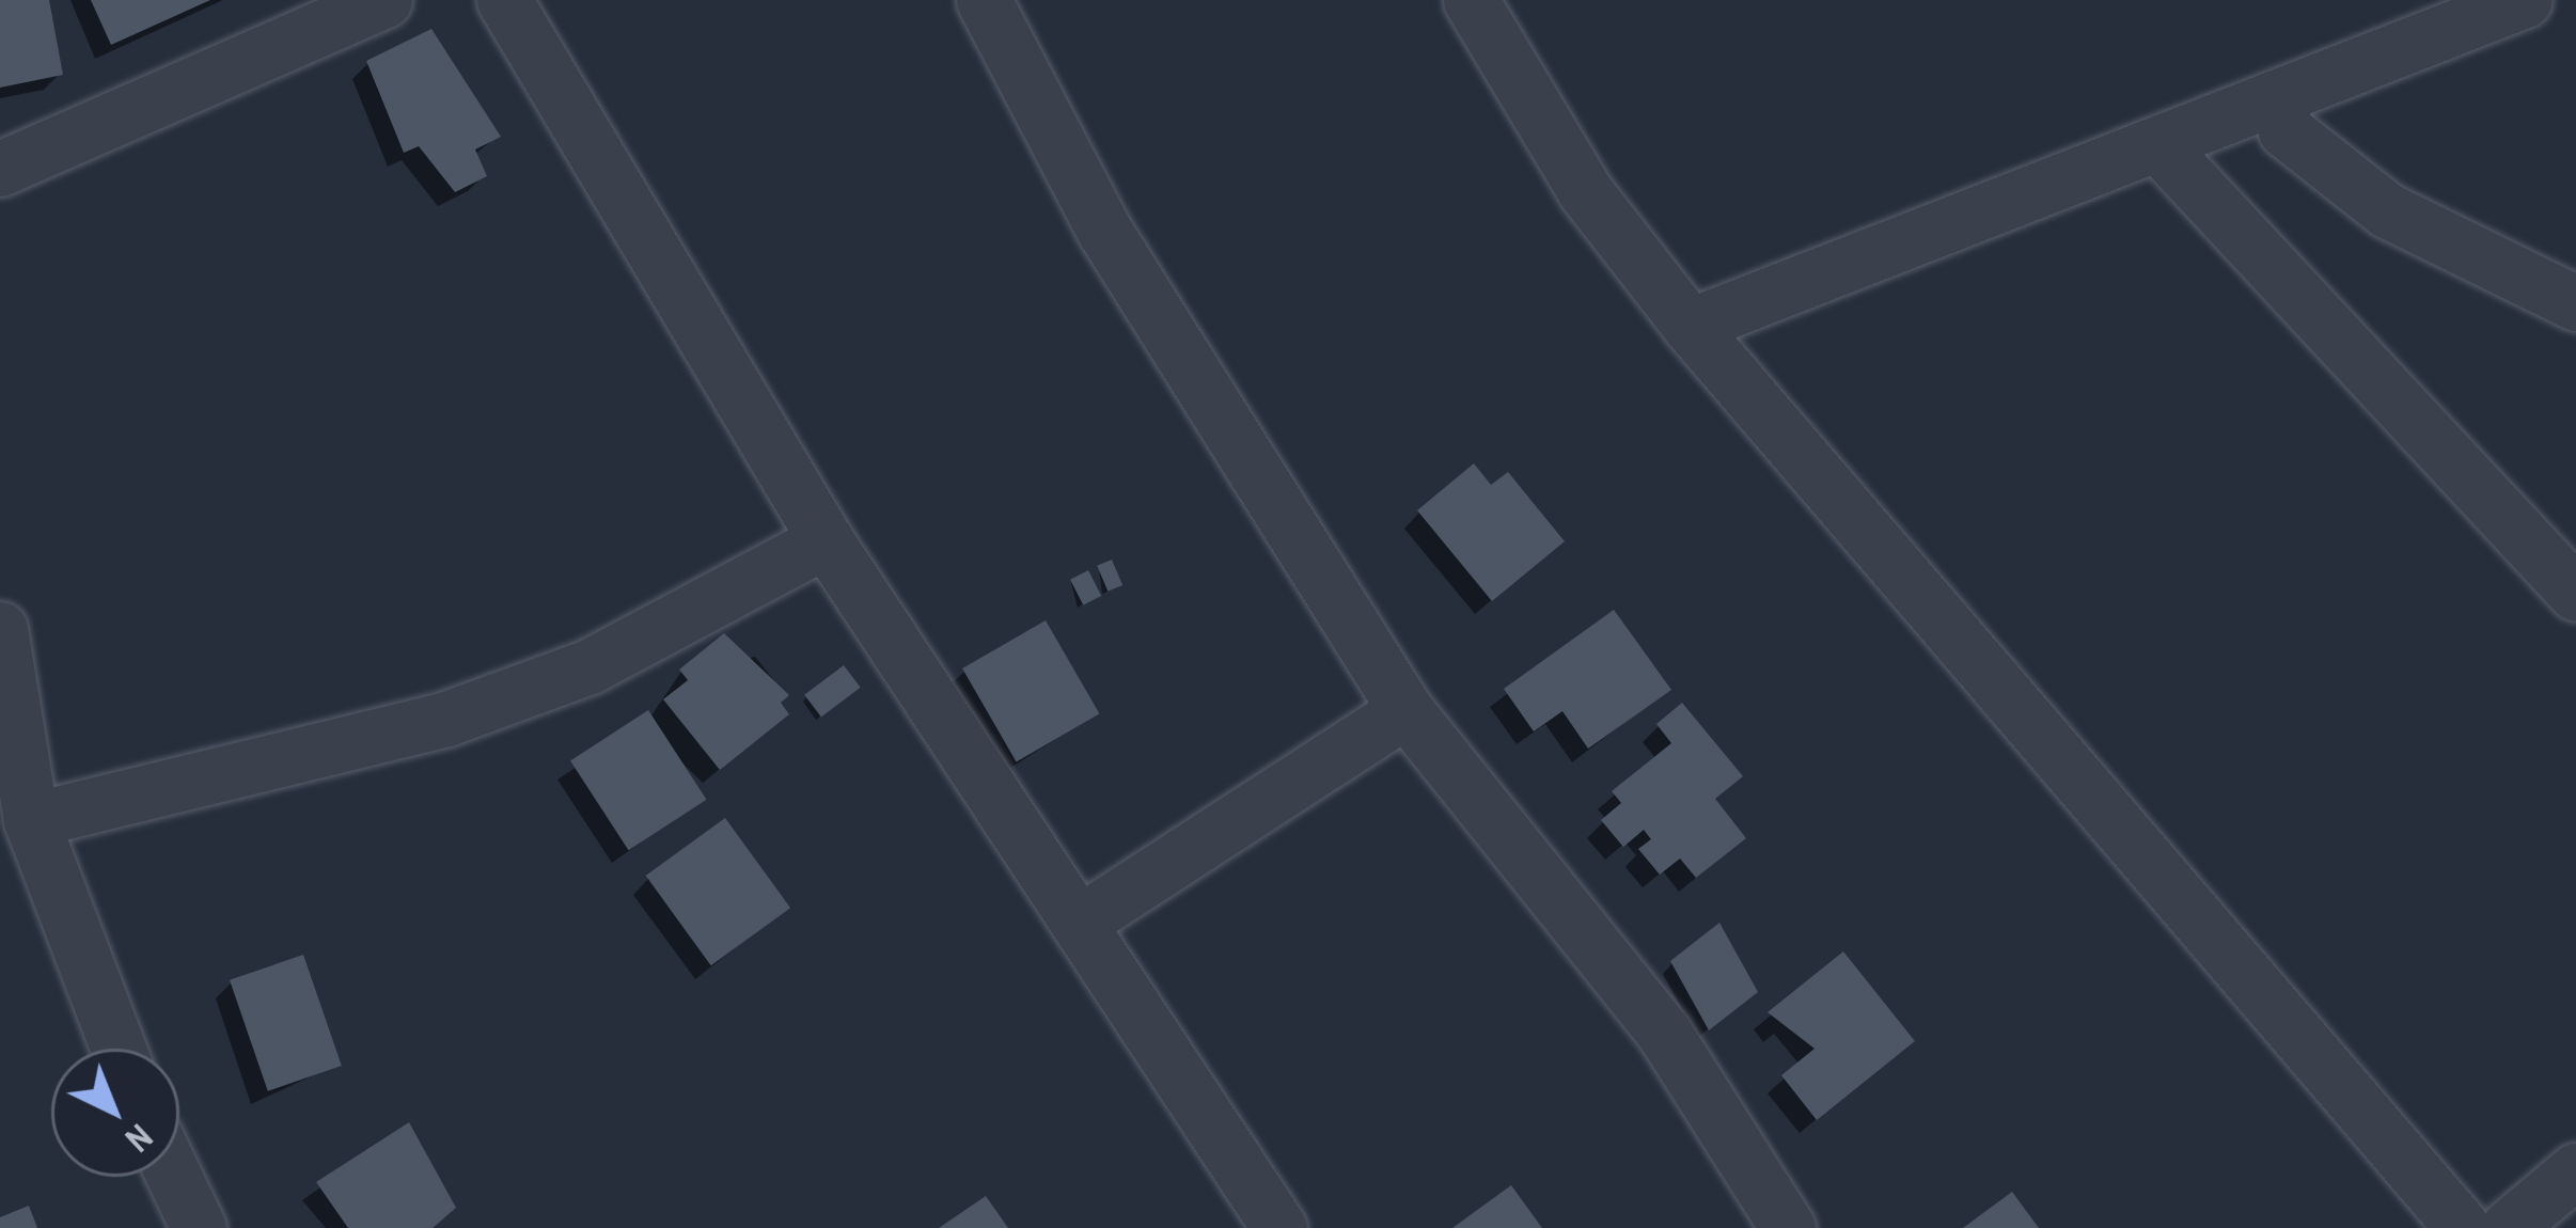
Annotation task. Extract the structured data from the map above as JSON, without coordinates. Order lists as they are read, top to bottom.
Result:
{
  "north": "bottom right"
}
